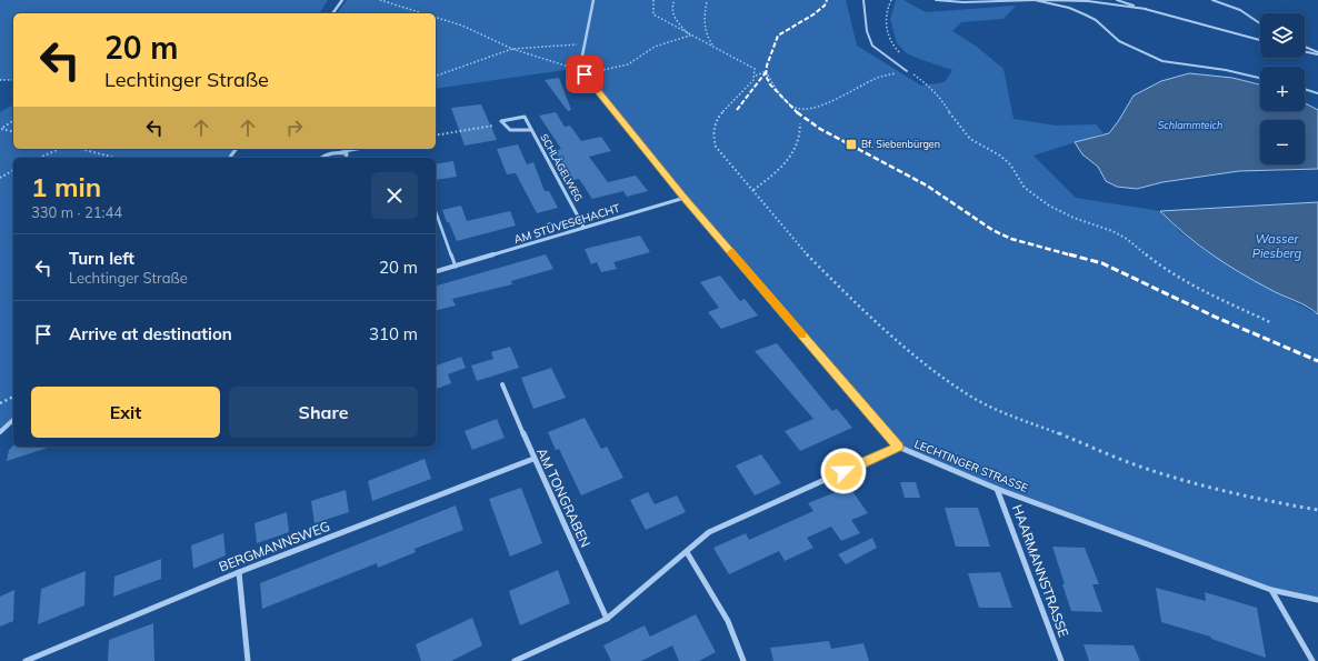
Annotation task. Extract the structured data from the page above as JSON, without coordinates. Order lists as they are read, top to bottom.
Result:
{
  "streets": {
    "street": [
      "SCHLÄGELWEG",
      "AM STÜVESCHACHT",
      "LECHTINGER STRASSE",
      "AM TONGRABEN",
      "BERGMANNSWEG",
      "HAARMANNSTRASSE"
    ]
  },
  "crossings": [
    ["SCHLÄGELWEG", "AM STÜVESCHACHT"],
    ["AM STÜVESCHACHT", "LECHTINGER STRASSE"],
    ["LECHTINGER STRASSE", "HAARMANNSTRASSE"],
    ["AM TONGRABEN", "BERGMANNSWEG"]
  ],
  "water": ["Schlammteich", "Wasser Piesberg"],
  "places": {
    "transit": ["Bf. Siebenbürgen"]
  },
  "page": {
    "map_buttons": ["+", "−"],
    "turn": ["20 m", "Lechtinger Straße"],
    "heading": ["1 min", "330 m · 21:44"],
    "list": [
      {
        "name": "Turn left",
        "note": "Lechtinger Straße",
        "value": "20 m"
      },
      {
        "name": "Arrive at destination",
        "value": "310 m"
      }
    ],
    "buttons": ["Exit", "Share"]
  }
}
